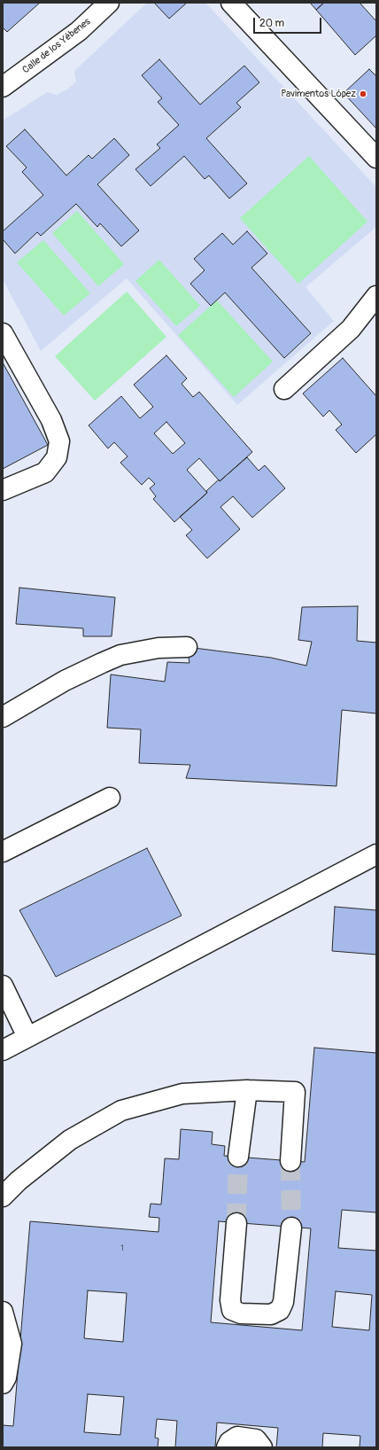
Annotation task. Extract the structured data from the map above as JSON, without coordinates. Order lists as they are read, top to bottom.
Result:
{
  "streets": {
    "street": ["Calle de los Yébenes"]
  },
  "places": ["Pavimentos López"],
  "house_numbers": ["1"],
  "scale_bar": "20 m"
}
